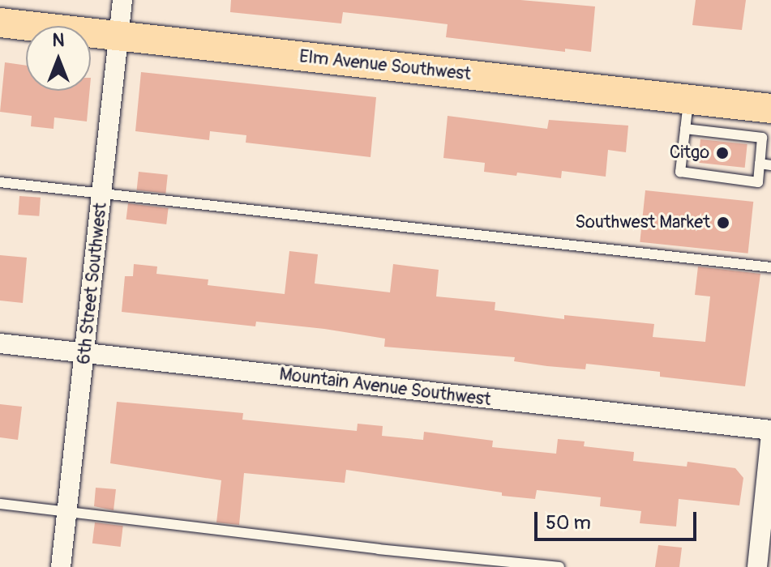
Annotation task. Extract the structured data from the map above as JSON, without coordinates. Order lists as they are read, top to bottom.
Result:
{
  "streets": {
    "main road": ["Elm Avenue Southwest"],
    "street": ["6th Street Southwest", "Mountain Avenue Southwest"]
  },
  "crossings": [
    ["Elm Avenue Southwest", "6th Street Southwest"],
    ["6th Street Southwest", "Mountain Avenue Southwest"]
  ],
  "places": ["Citgo", "Southwest Market"],
  "scale_bar": "50 m",
  "north": "top"
}
